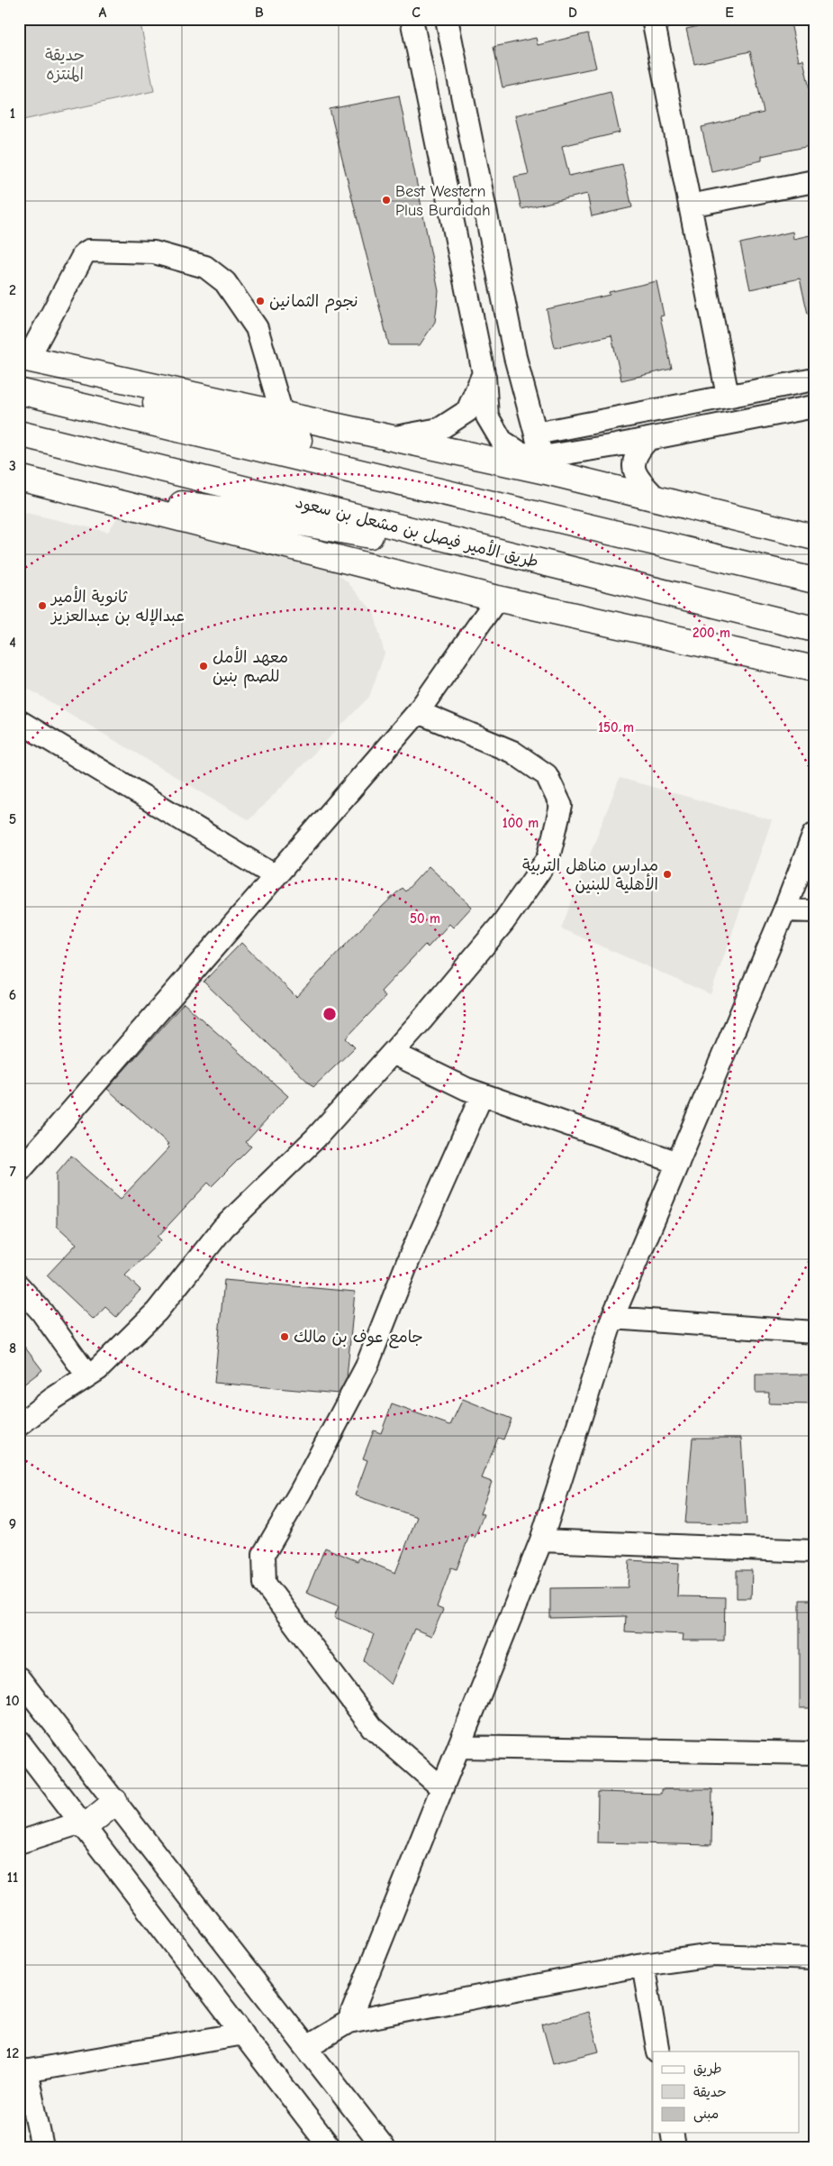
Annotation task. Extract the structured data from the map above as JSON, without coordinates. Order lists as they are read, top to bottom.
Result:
{
  "streets": {
    "main road": ["طريق الأمير فيصل بن مشعل بن سعود"]
  },
  "parks": ["حديقة المنتزه"],
  "places": [
    "Best Western Plus Buraidah",
    "نجوم الثمانين",
    "ثانوية الأمير عبدالإله بن عبدالعزيز",
    "معهد الأمل للصم بنين",
    "مدارس مناهل التربية الأهلية للبنين",
    "جامع عوف بن مالك"
  ],
  "legend": ["طريق", "حديقة", "مبنى"],
  "grid": {
    "columns": [
      "A",
      "B",
      "C",
      "D",
      "E"
    ],
    "rows": [
      "1",
      "2",
      "3",
      "4",
      "5",
      "6",
      "7",
      "8",
      "9",
      "10",
      "11",
      "12"
    ]
  },
  "rings": [
    "200 m",
    "150 m",
    "100 m",
    "50 m"
  ]
}
